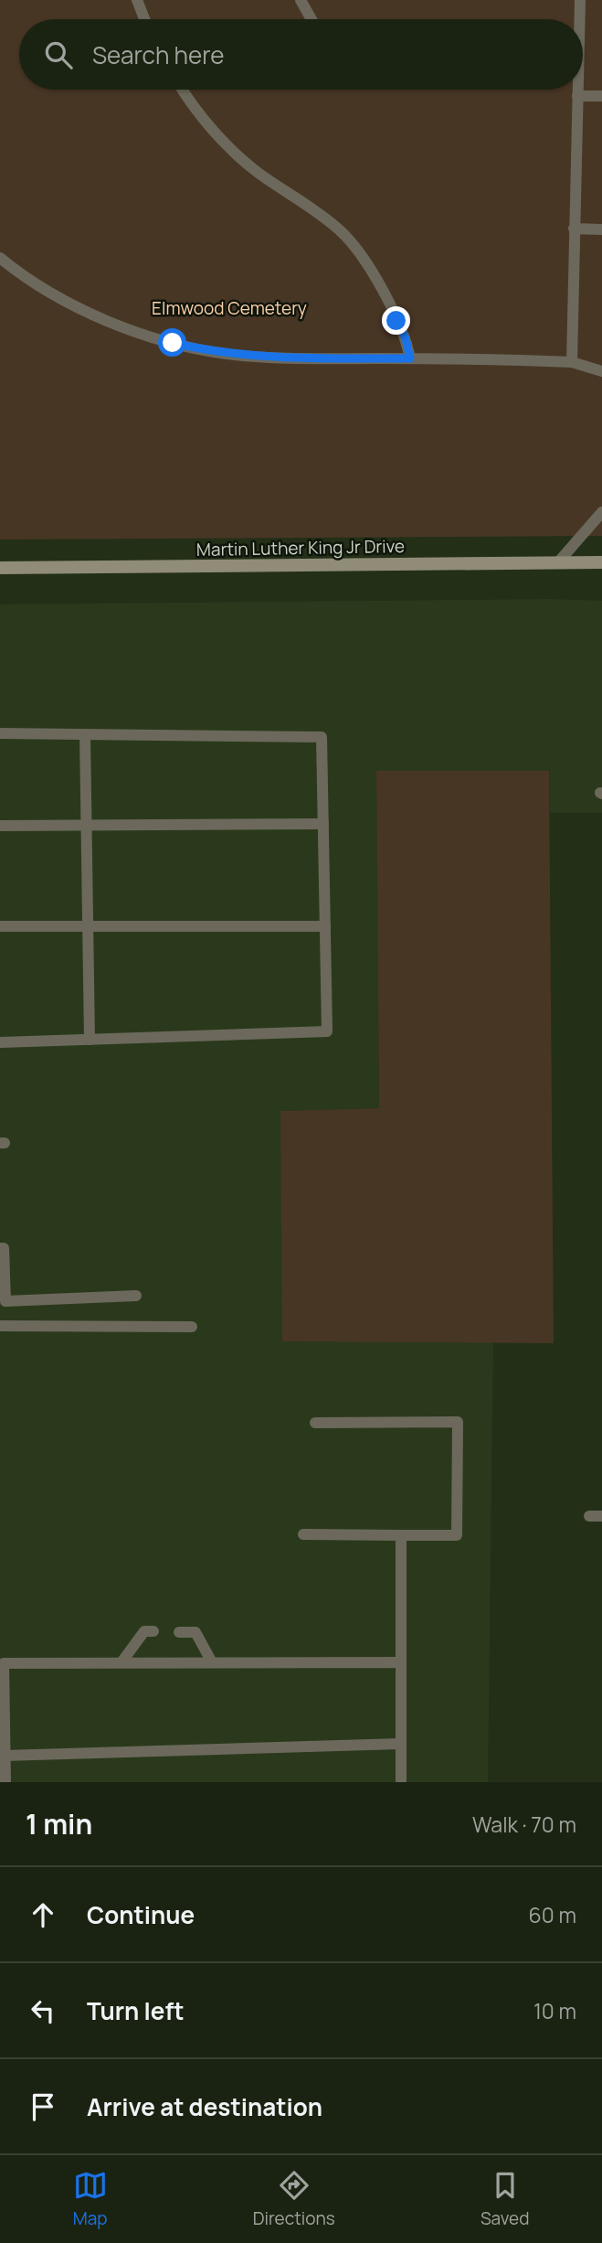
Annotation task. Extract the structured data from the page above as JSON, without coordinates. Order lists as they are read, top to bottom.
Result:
{
  "streets": {
    "main road": ["Martin Luther King Jr Drive"]
  },
  "parks": ["Elmwood Cemetery"],
  "page": {
    "search": "Search here",
    "heading": ["1 min", "Walk · 70 m"],
    "list": [
      ["Continue", "60 m"],
      ["Turn left", "10 m"],
      "Arrive at destination"
    ],
    "nav": ["Map", "Directions", "Saved"]
  }
}
